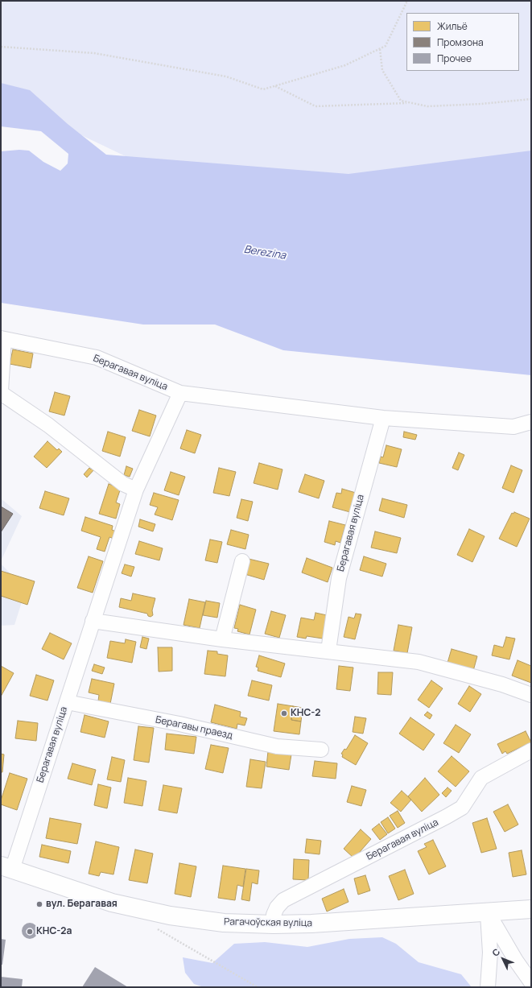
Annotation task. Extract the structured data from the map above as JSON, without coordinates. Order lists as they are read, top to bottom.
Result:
{
  "streets": {
    "main road": ["Рагачоўская вуліца"],
    "street": ["Берагавая вуліца", "Берагавы праезд"]
  },
  "crossings": [
    ["Берагавая вуліца", "Берагавы праезд"],
    ["Берагавая вуліца", "Рагачоўская вуліца"]
  ],
  "water": ["Berezina"],
  "places": ["КНС-2", "вул. Берагавая", "КНС-2а"],
  "legend": ["Жильё", "Промзона", "Прочее"],
  "north": "top left"
}
